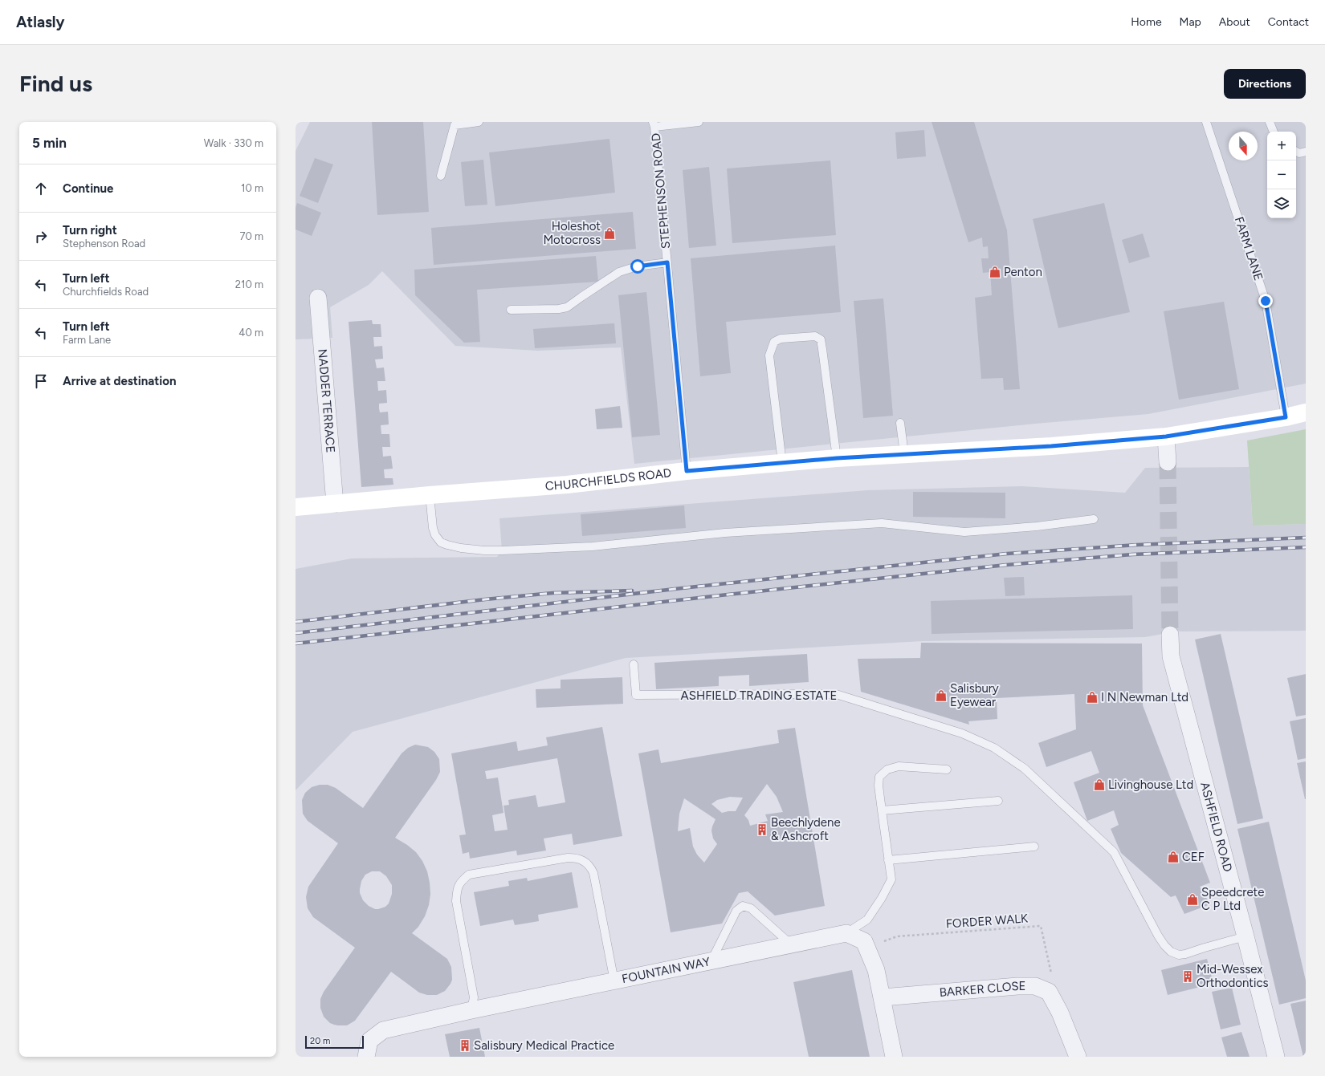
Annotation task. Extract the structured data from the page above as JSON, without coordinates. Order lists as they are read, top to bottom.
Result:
{
  "streets": {
    "street": [
      "NADDER TERRACE",
      "CHURCHFIELDS ROAD",
      "ASHFIELD ROAD",
      "FOUNTAIN WAY",
      "BARKER CLOSE"
    ],
    "lane": ["STEPHENSON ROAD", "FARM LANE", "ASHFIELD TRADING ESTATE"],
    "path": ["FORDER WALK"]
  },
  "crossings": [
    ["STEPHENSON ROAD", "CHURCHFIELDS ROAD"],
    ["FARM LANE", "CHURCHFIELDS ROAD"],
    ["NADDER TERRACE", "CHURCHFIELDS ROAD"],
    ["ASHFIELD TRADING ESTATE", "ASHFIELD ROAD"]
  ],
  "places": {
    "shop": [
      "Holeshot Motocross",
      "Penton",
      "Salisbury Eyewear",
      "I N Newman Ltd",
      "Livinghouse Ltd",
      "CEF",
      "Speedcrete C P Ltd"
    ],
    "building": ["Beechlydene & Ashcroft", "Mid-Wessex Orthodontics", "Salisbury Medical Practice"]
  },
  "scale_bar": "20 m",
  "north": "bottom",
  "page": {
    "header": "Atlasly",
    "nav": [
      "Home",
      "Map",
      "About",
      "Contact"
    ],
    "buttons": "Directions",
    "title": "Find us",
    "heading": ["5 min", "Walk · 330 m"],
    "map_buttons": ["+", "−"],
    "list": [
      ["Continue", "10 m"],
      ["Turn right", "Stephenson Road", "70 m"],
      ["Turn left", "Churchfields Road", "210 m"],
      ["Turn left", "Farm Lane", "40 m"],
      "Arrive at destination"
    ],
    "scale": "20 m"
  }
}
